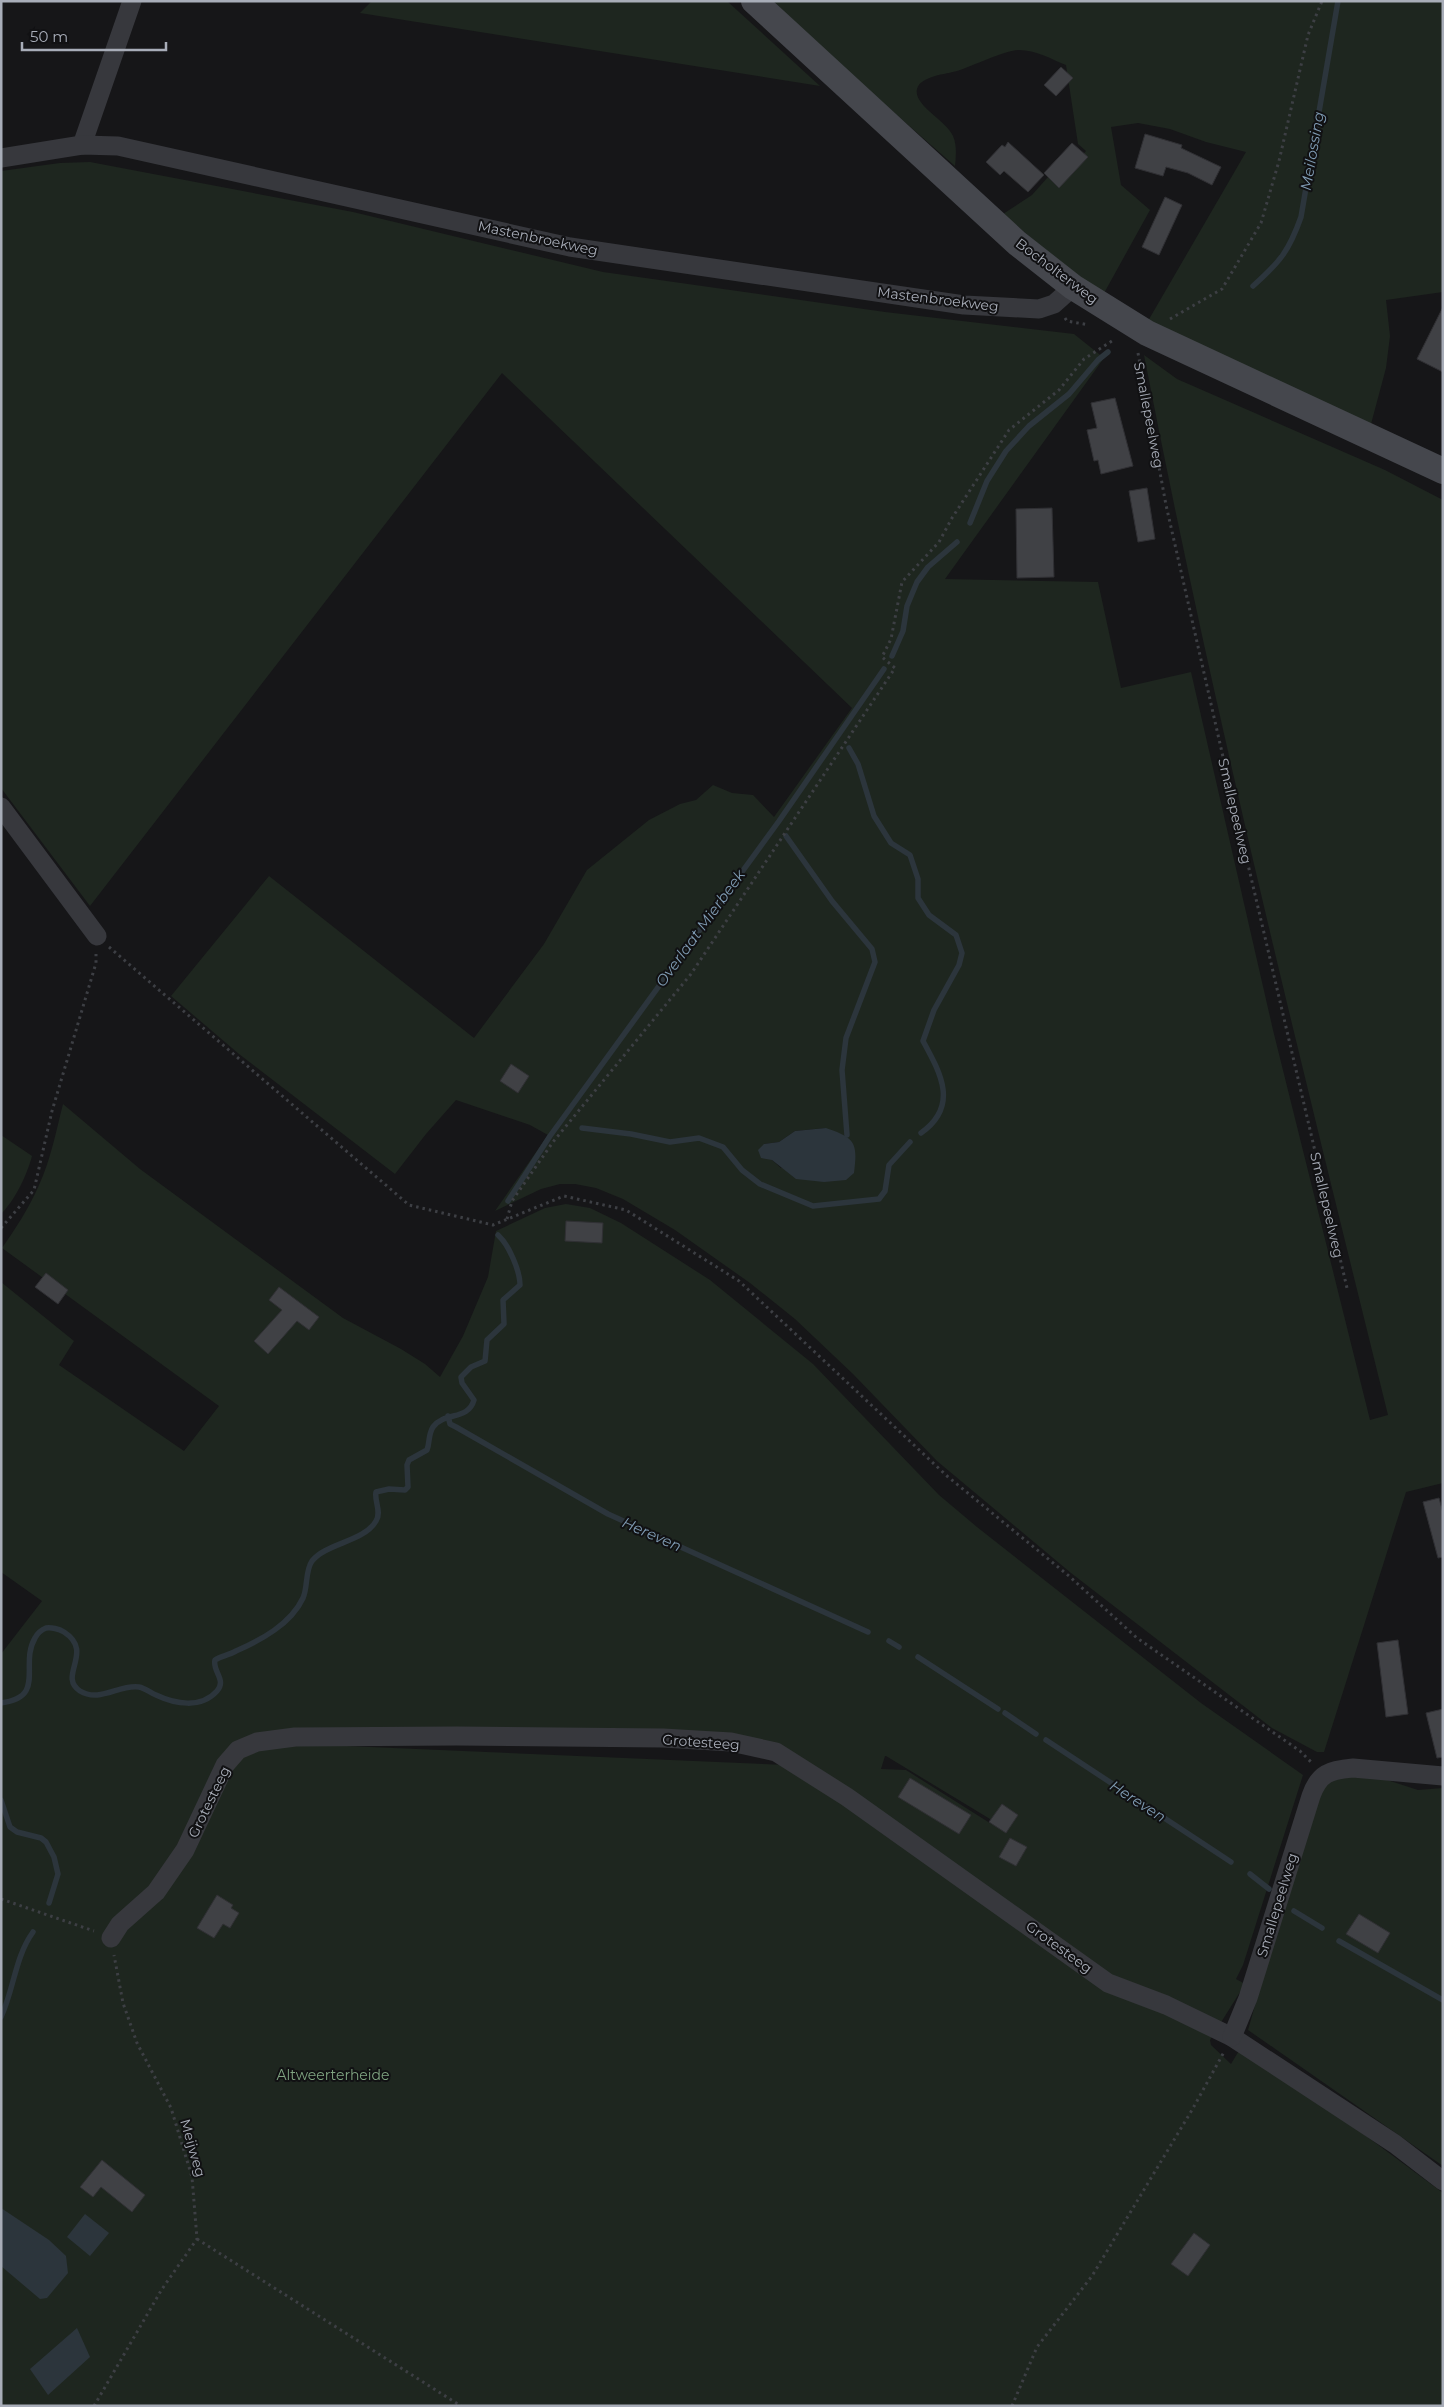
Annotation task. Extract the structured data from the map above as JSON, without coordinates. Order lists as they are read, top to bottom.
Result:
{
  "streets": {
    "street": [
      "Mastenbroekweg",
      "Bocholterweg",
      "Smallepeelweg",
      "Grotesteeg"
    ],
    "path": ["Meijweg"]
  },
  "crossings": [
    ["Mastenbroekweg", "Bocholterweg"],
    ["Bocholterweg", "Smallepeelweg"],
    ["Smallepeelweg", "Grotesteeg"],
    ["Grotesteeg", "Meijweg"]
  ],
  "water": ["Meilossing", "Overlaat Mierbeek", "Hereven"],
  "parks": ["Altweerterheide"],
  "scale_bar": "50 m"
}
